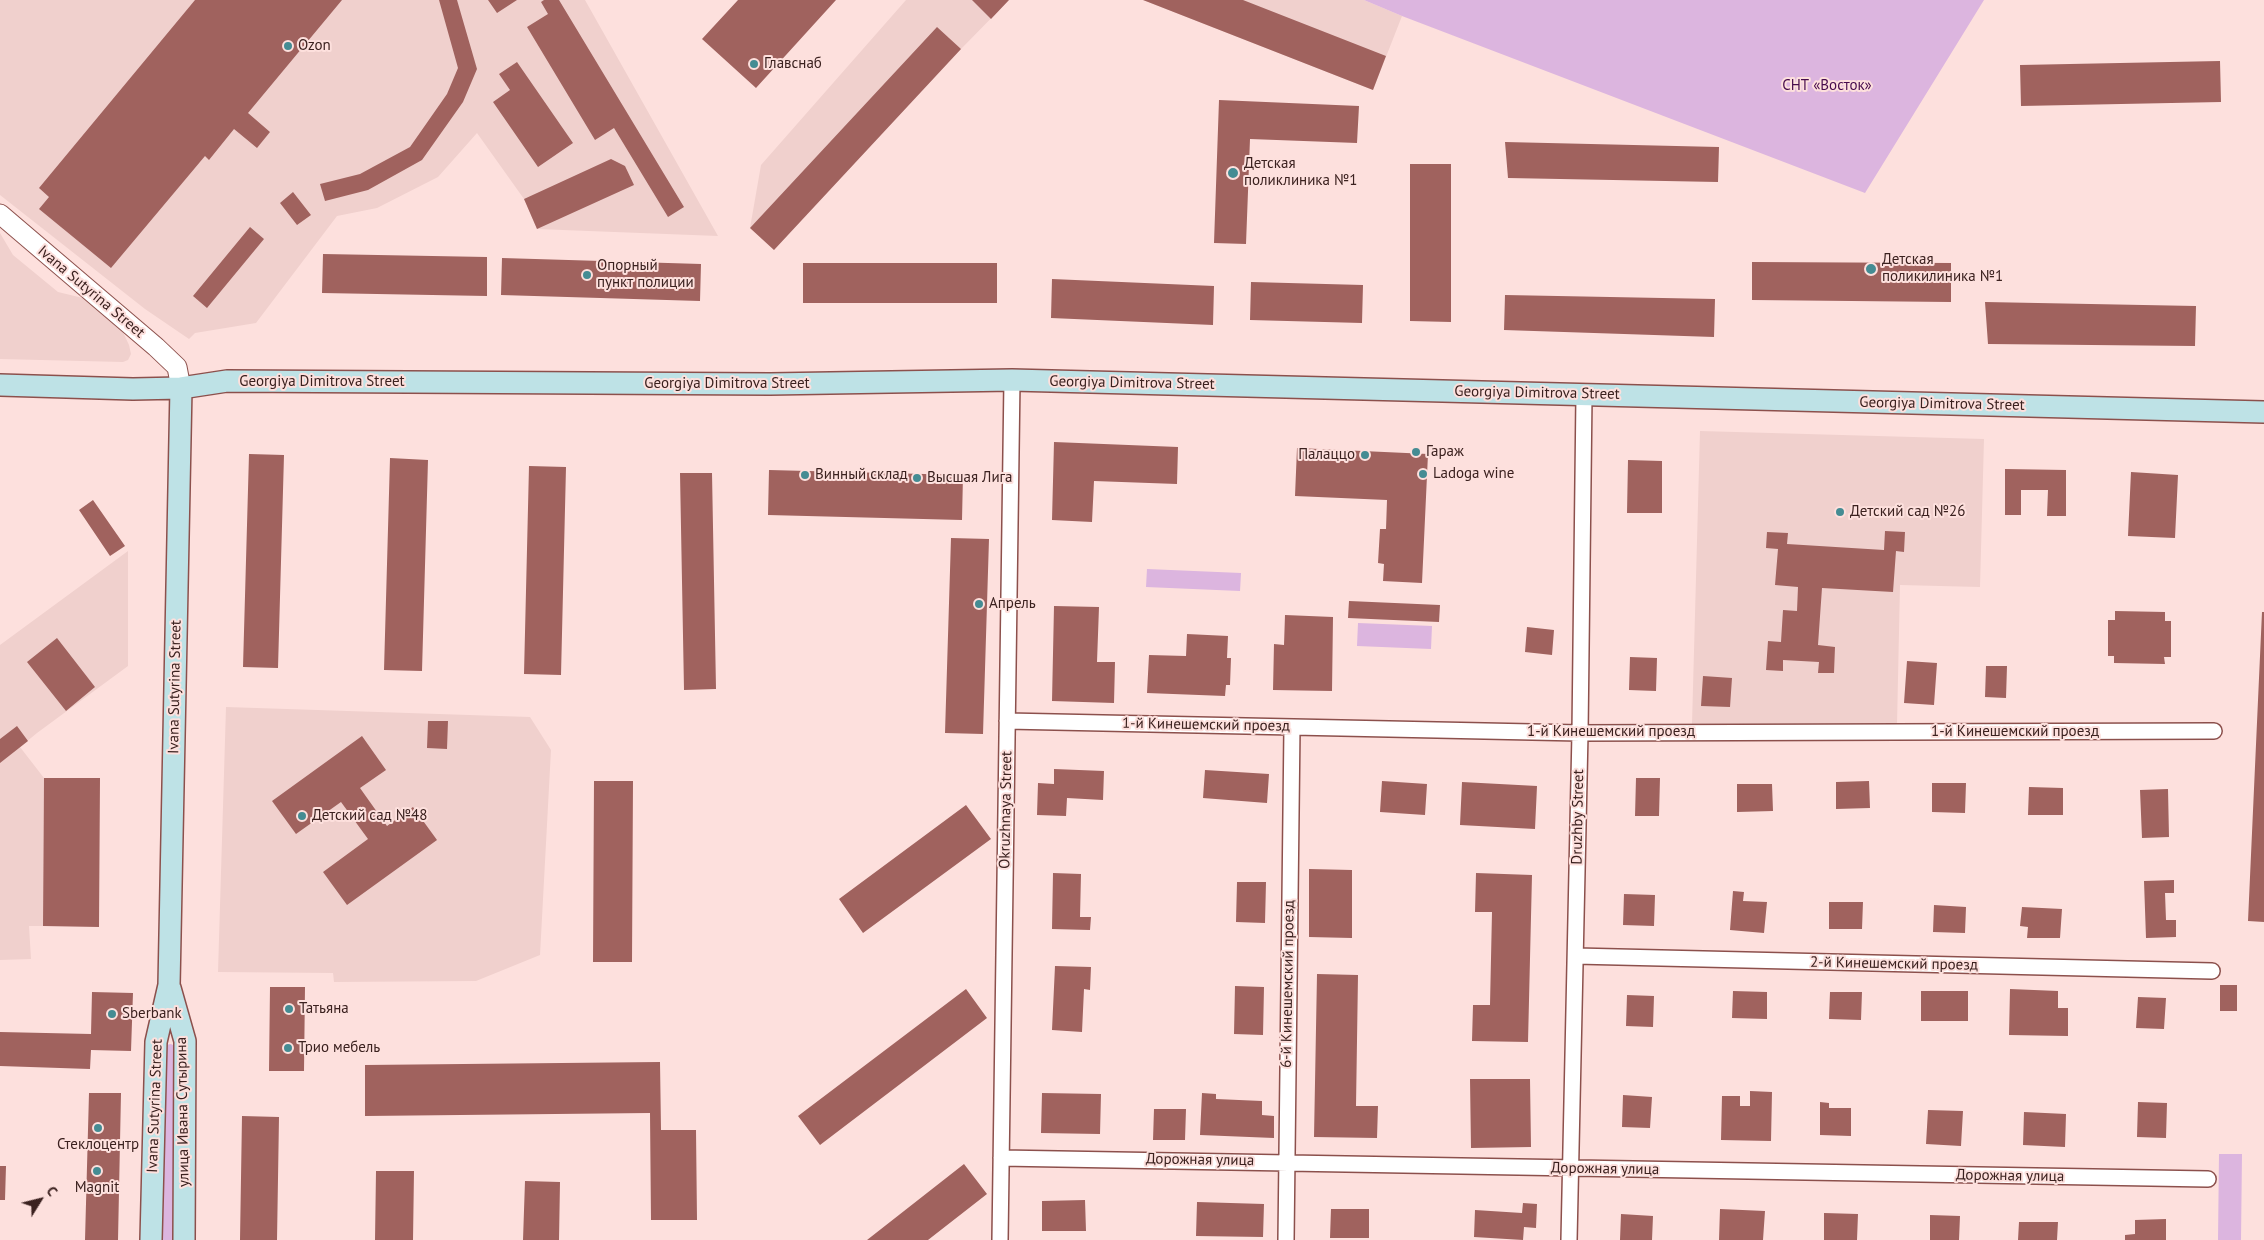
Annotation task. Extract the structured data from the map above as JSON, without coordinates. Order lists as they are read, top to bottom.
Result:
{
  "streets": {
    "main road": ["Ivana Sutyrina Street", "Georgiya Dimitrova Street", "улица Ивана Сутырина"],
    "street": [
      "1-й Кинешемский проезд",
      "Okruzhnaya Street",
      "Druzhby Street",
      "2-й Кинешемский проезд",
      "6-й Кинешемский проезд",
      "Дорожная улица"
    ]
  },
  "crossings": [
    ["Ivana Sutyrina Street", "Georgiya Dimitrova Street"],
    ["Ivana Sutyrina Street", "улица Ивана Сутырина"],
    ["Georgiya Dimitrova Street", "Okruzhnaya Street"],
    ["Georgiya Dimitrova Street", "Druzhby Street"],
    ["1-й Кинешемский проезд", "Okruzhnaya Street"],
    ["1-й Кинешемский проезд", "Druzhby Street"],
    ["1-й Кинешемский проезд", "6-й Кинешемский проезд"],
    ["Okruzhnaya Street", "Дорожная улица"],
    ["Druzhby Street", "2-й Кинешемский проезд"],
    ["Druzhby Street", "Дорожная улица"],
    ["6-й Кинешемский проезд", "Дорожная улица"]
  ],
  "parks": ["СНТ «Восток»"],
  "places": [
    "Ozon",
    "Главснаб",
    "Детская поликлиника №1",
    "Детская поликилиника №1",
    "Опорный пункт полиции",
    "Гараж",
    "Палаццо",
    "Ladoga wine",
    "Винный склад",
    "Высшая Лига",
    "Детский сад №26",
    "Апрель",
    "Детский сад №48",
    "Татьяна",
    "Sberbank",
    "Трио мебель",
    "Стеклоцентр",
    "Magnit"
  ],
  "north": "top right"
}
